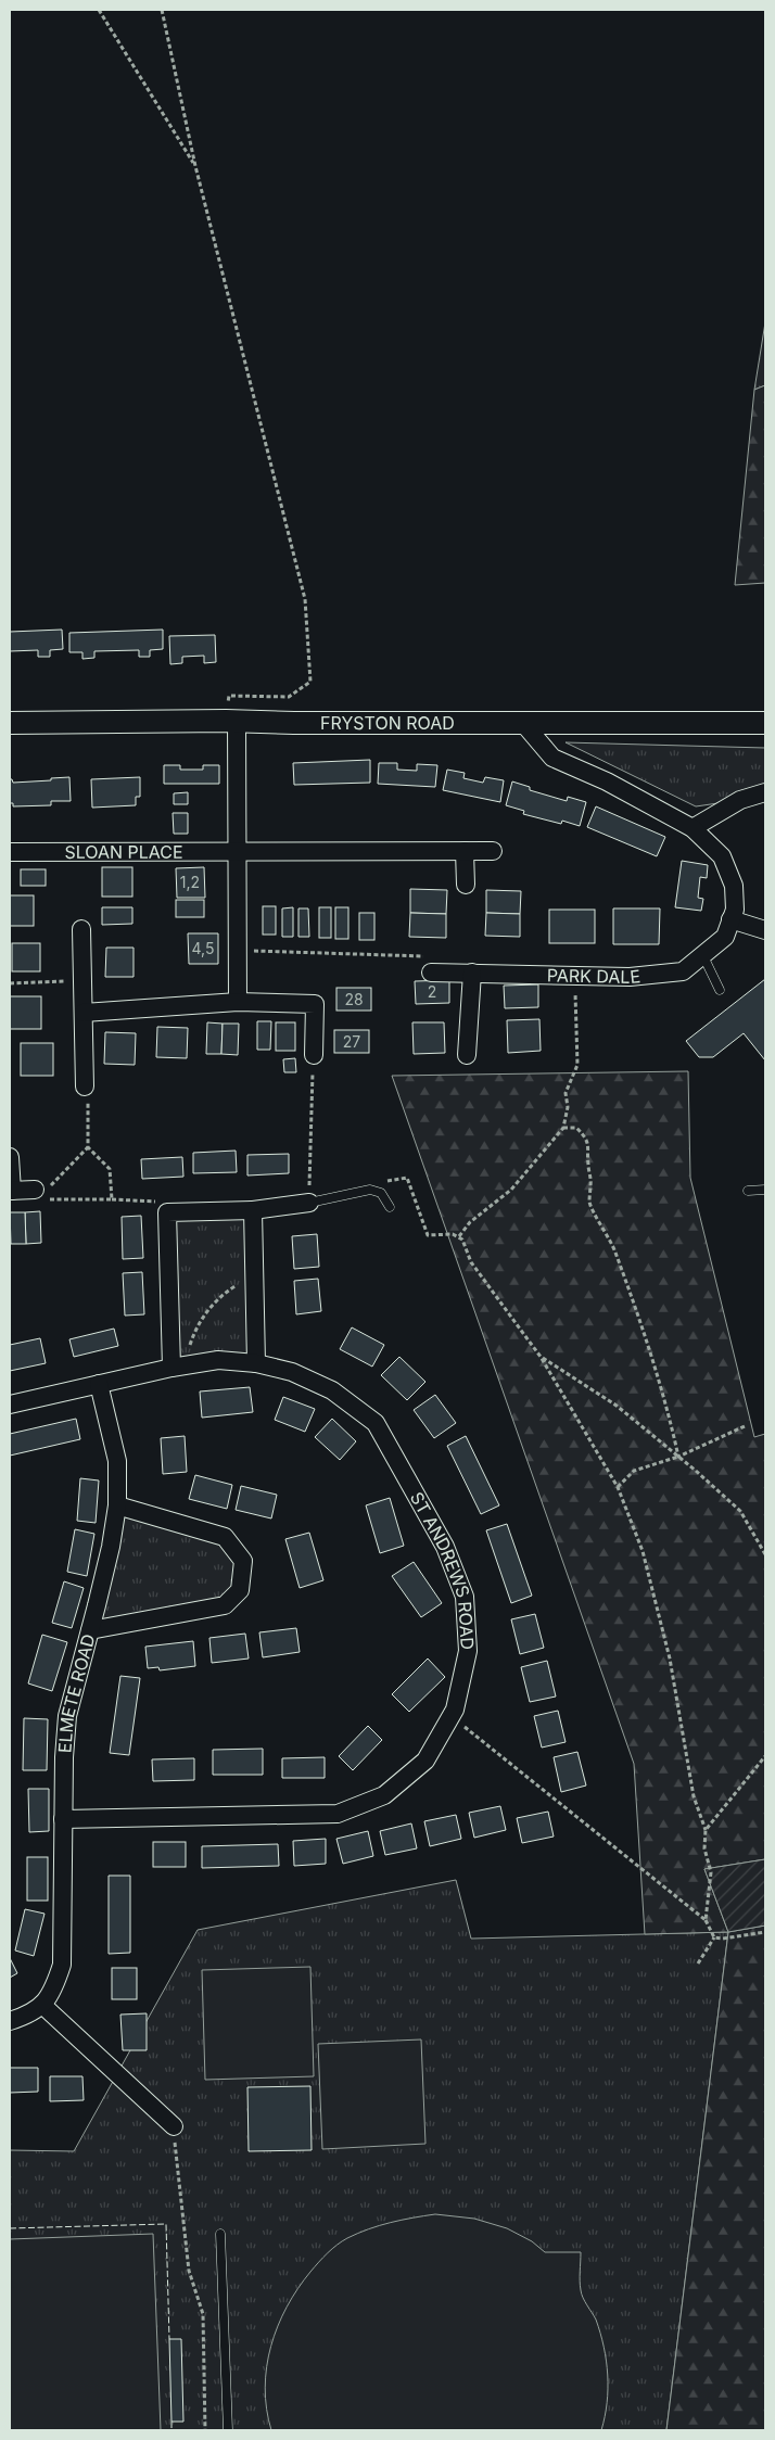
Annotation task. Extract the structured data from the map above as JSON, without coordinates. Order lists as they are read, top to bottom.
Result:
{
  "streets": {
    "street": [
      "FRYSTON ROAD",
      "SLOAN PLACE",
      "PARK DALE",
      "ST ANDREWS ROAD",
      "ELMETE ROAD"
    ]
  },
  "crossings": [
    ["FRYSTON ROAD", "PARK DALE"],
    ["ST ANDREWS ROAD", "ELMETE ROAD"]
  ],
  "house_numbers": [
    "1,2",
    "4,5",
    "2",
    "28",
    "27"
  ]
}
